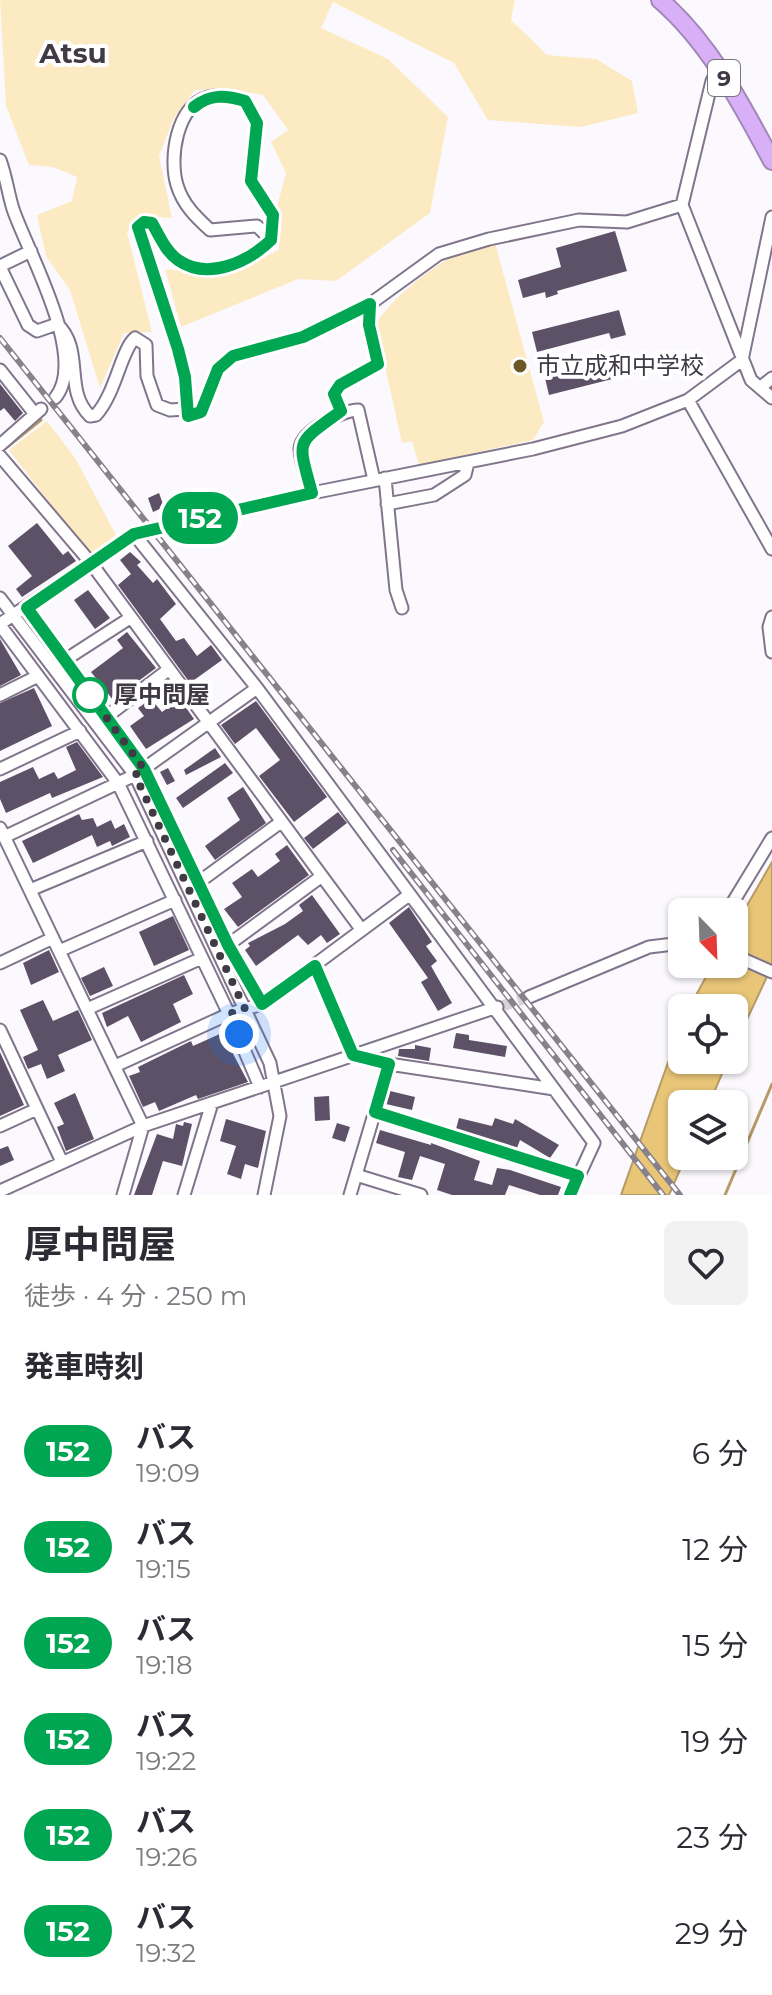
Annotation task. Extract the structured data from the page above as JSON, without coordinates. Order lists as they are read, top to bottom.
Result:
{
  "streets": {
    "highway": ["9"]
  },
  "districts": ["Atsu"],
  "places": ["市立成和中学校", "厚中問屋"],
  "lines": ["bus line 152"],
  "north": "bottom right",
  "page": {
    "on_map": "152",
    "heading": [
      ["厚中問屋", "徒歩 · 4 分 · 250 m"],
      "発車時刻"
    ],
    "list": [
      {
        "mark": "152",
        "name": "バス",
        "note": "19:09",
        "value": "6 分"
      },
      {
        "mark": "152",
        "name": "バス",
        "note": "19:15",
        "value": "12 分"
      },
      {
        "mark": "152",
        "name": "バス",
        "note": "19:18",
        "value": "15 分"
      },
      {
        "mark": "152",
        "name": "バス",
        "note": "19:22",
        "value": "19 分"
      },
      {
        "mark": "152",
        "name": "バス",
        "note": "19:26",
        "value": "23 分"
      },
      {
        "mark": "152",
        "name": "バス",
        "note": "19:32",
        "value": "29 分"
      }
    ]
  }
}
